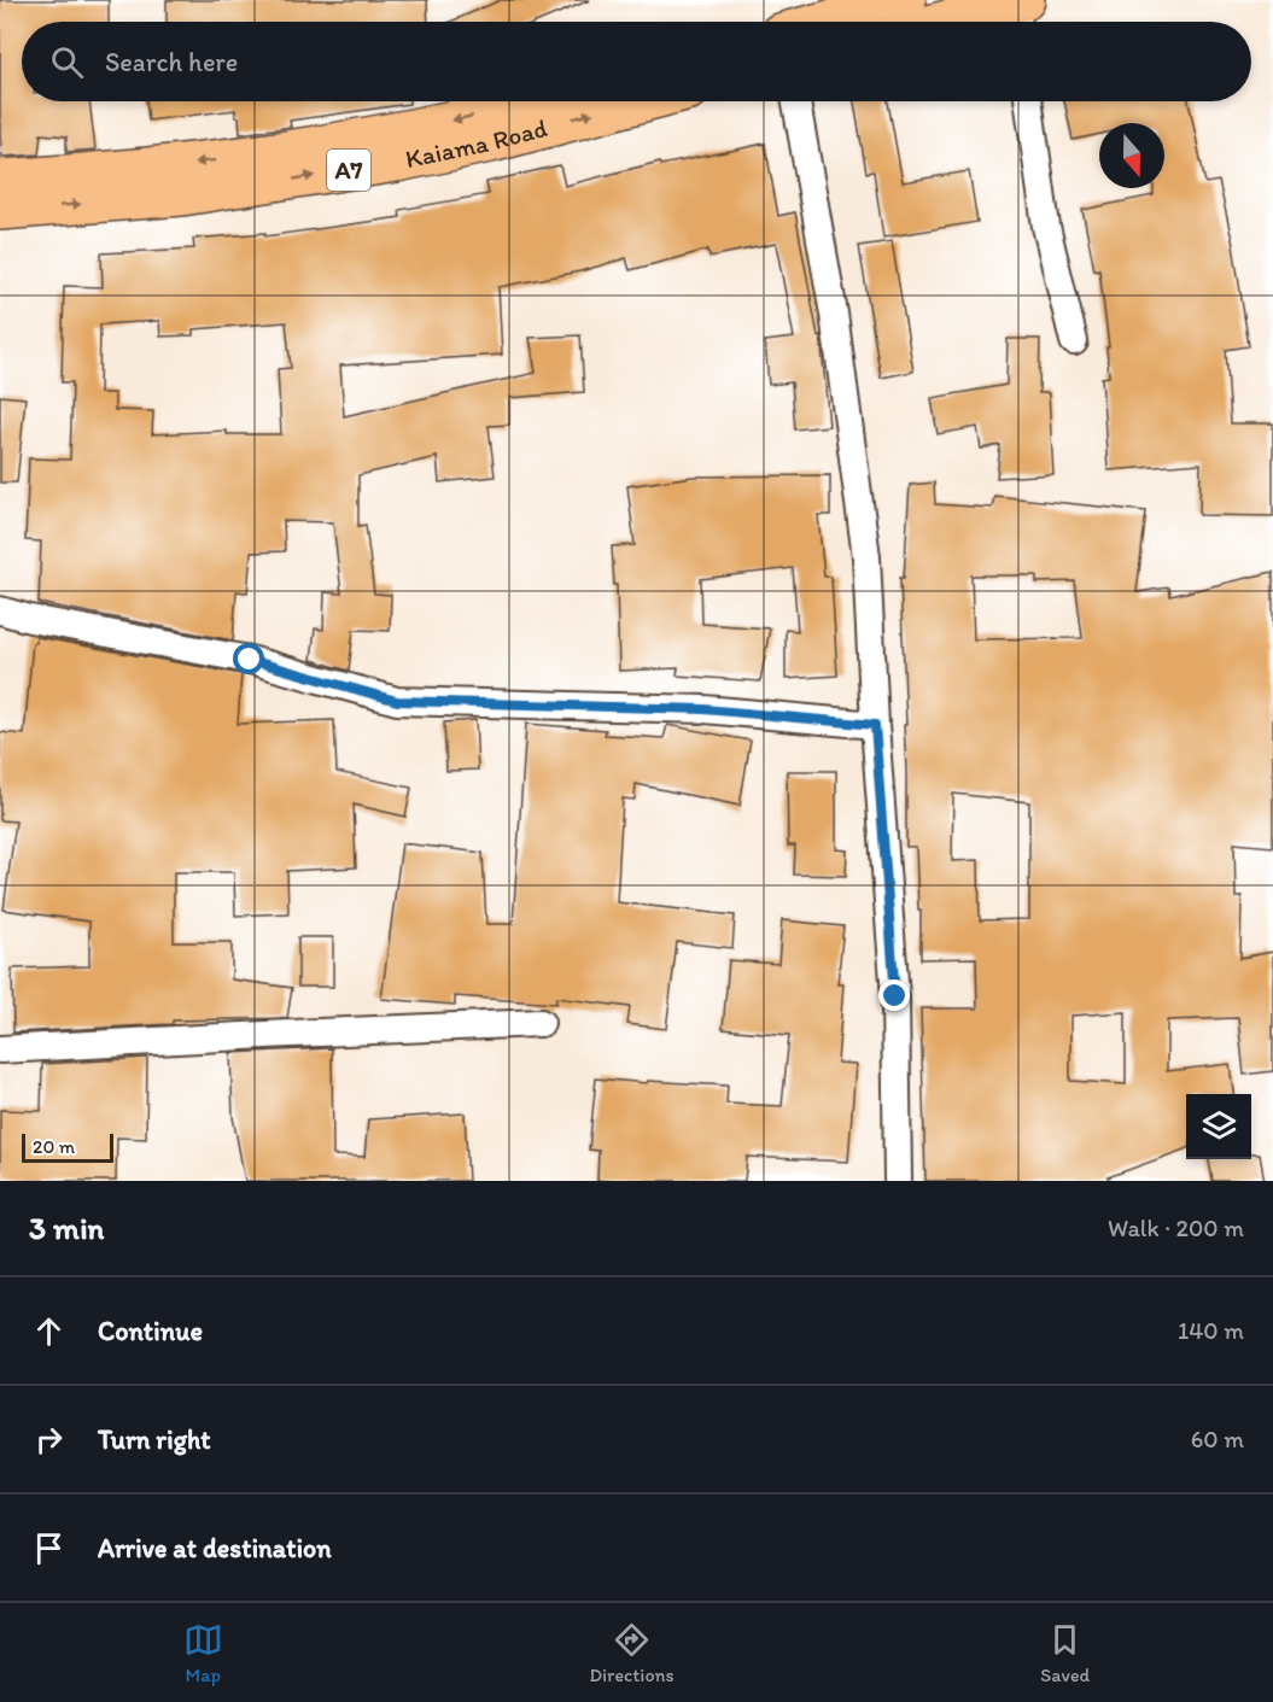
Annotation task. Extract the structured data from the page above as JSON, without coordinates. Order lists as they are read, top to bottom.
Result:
{
  "streets": {
    "highway": ["Kaiama Road", "A7"]
  },
  "scale_bar": "20 m",
  "north": "bottom",
  "page": {
    "search": "Search here",
    "scale": "20 m",
    "heading": ["3 min", "Walk · 200 m"],
    "list": [
      ["Continue", "140 m"],
      ["Turn right", "60 m"],
      "Arrive at destination"
    ],
    "nav": ["Map", "Directions", "Saved"]
  }
}
